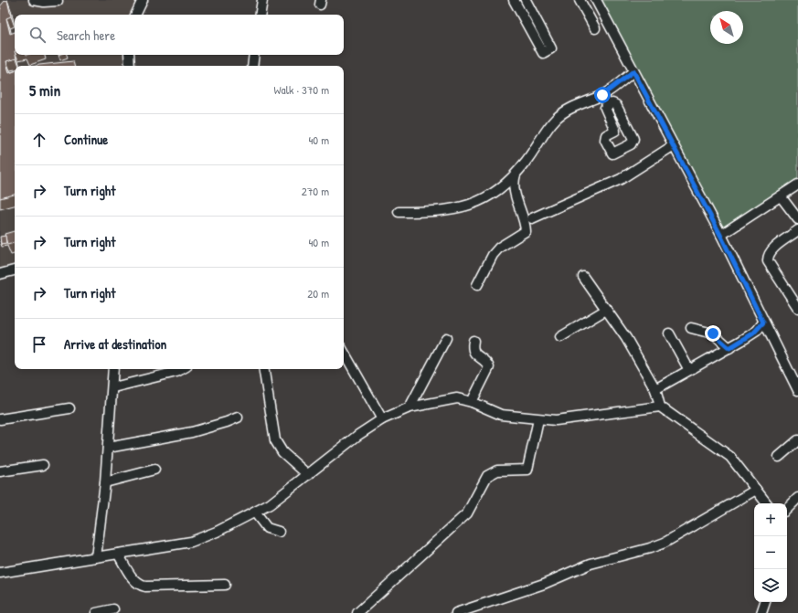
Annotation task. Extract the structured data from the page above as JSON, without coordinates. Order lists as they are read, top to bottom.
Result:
{
  "north": "top left",
  "page": {
    "search": "Search here",
    "heading": ["5 min", "Walk · 370 m"],
    "list": [
      ["Continue", "40 m"],
      ["Turn right", "270 m"],
      ["Turn right", "40 m"],
      ["Turn right", "20 m"],
      "Arrive at destination"
    ],
    "map_buttons": ["+", "−"]
  }
}
